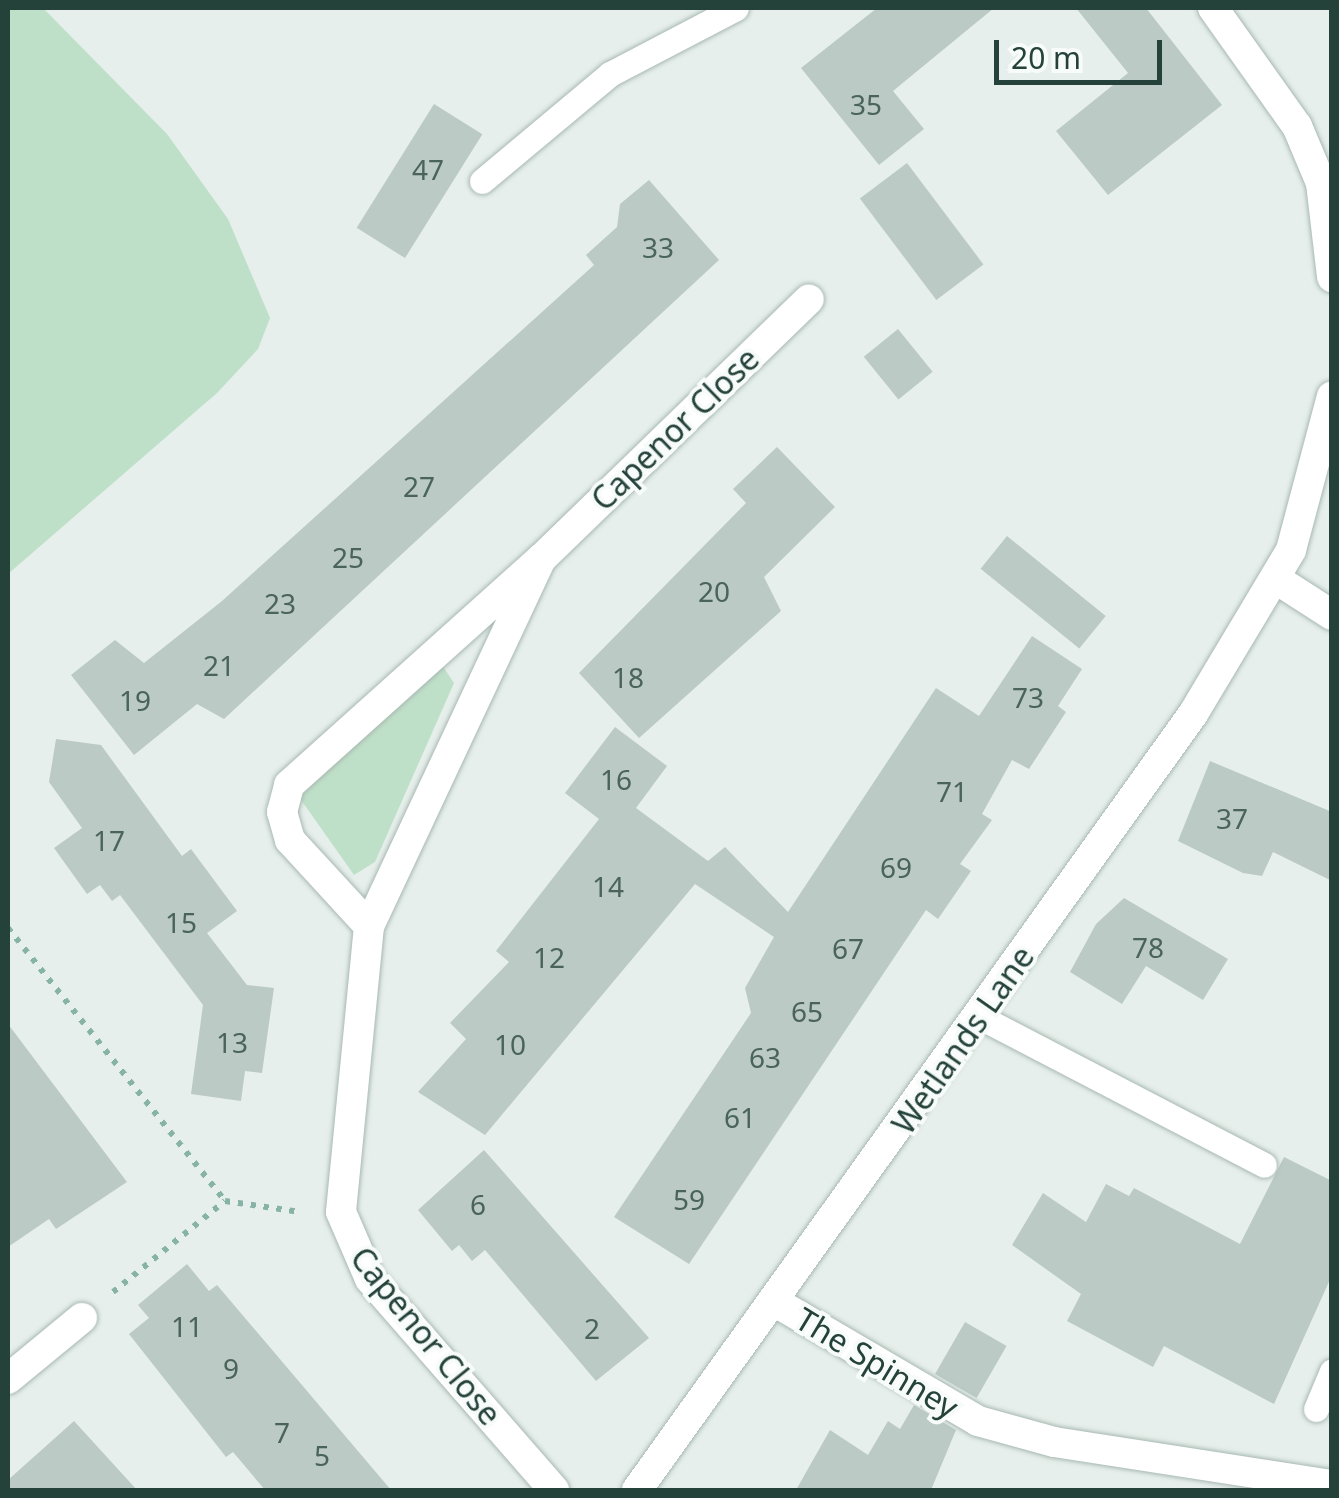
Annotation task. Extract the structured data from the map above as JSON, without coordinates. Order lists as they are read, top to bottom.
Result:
{
  "streets": {
    "street": ["Capenor Close", "Wetlands Lane", "The Spinney"]
  },
  "crossings": [
    ["Wetlands Lane", "The Spinney"]
  ],
  "house_numbers": [
    "35",
    "47",
    "33",
    "27",
    "25",
    "20",
    "23",
    "21",
    "18",
    "73",
    "19",
    "16",
    "71",
    "37",
    "17",
    "69",
    "14",
    "15",
    "78",
    "67",
    "12",
    "65",
    "13",
    "10",
    "63",
    "61",
    "59",
    "6",
    "11",
    "2",
    "9",
    "7",
    "5"
  ],
  "scale_bar": "20 m"
}
